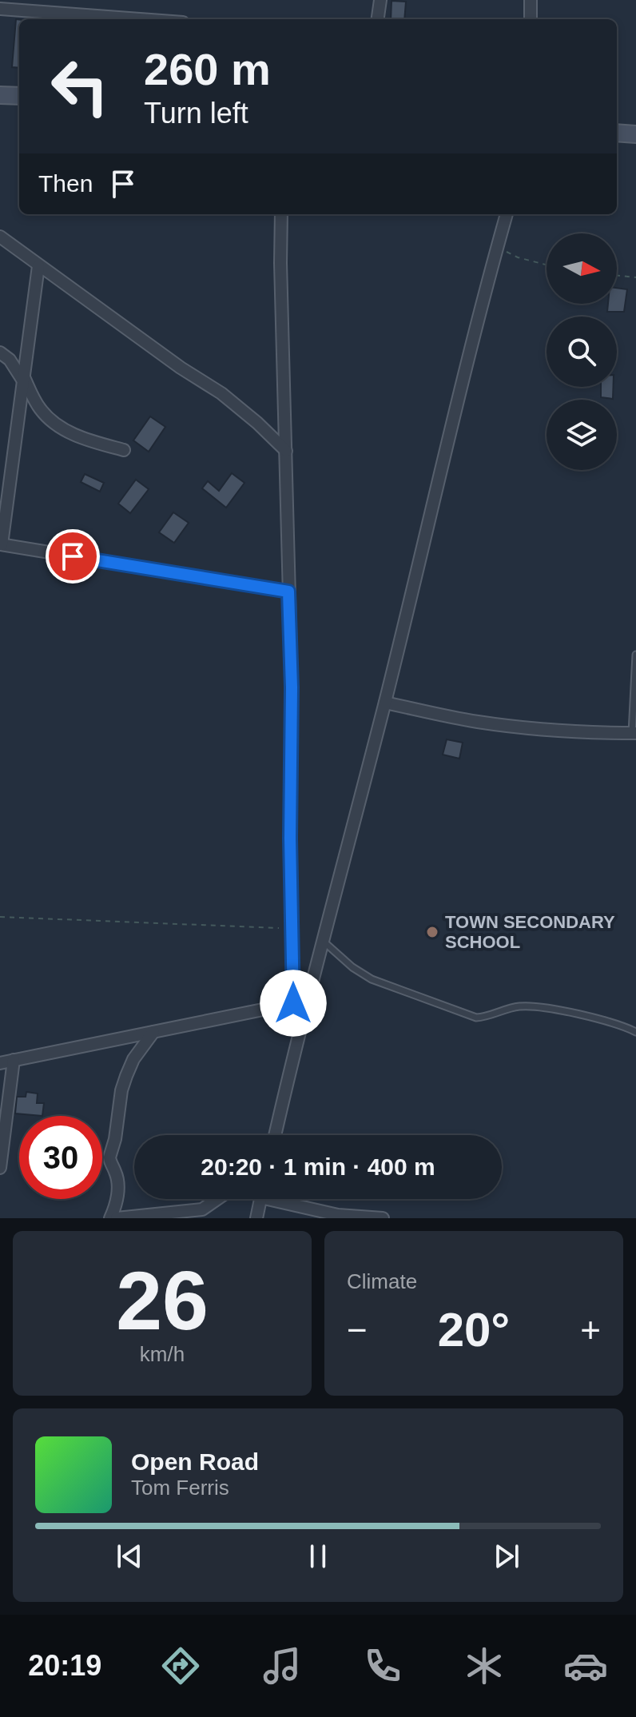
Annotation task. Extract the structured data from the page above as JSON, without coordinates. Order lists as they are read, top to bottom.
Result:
{
  "places": ["TOWN SECONDARY SCHOOL"],
  "north": "right",
  "page": {
    "turn": ["260 m", "Turn left"],
    "then": "Then",
    "limit": "30",
    "trip": "20:20 · 1 min · 400 m",
    "tile": [
      ["26", "km/h"],
      "Climate"
    ],
    "heat": ["−", "20°", "+"],
    "song": ["Open Road", "Tom Ferris"],
    "tabs": "20:19"
  }
}
